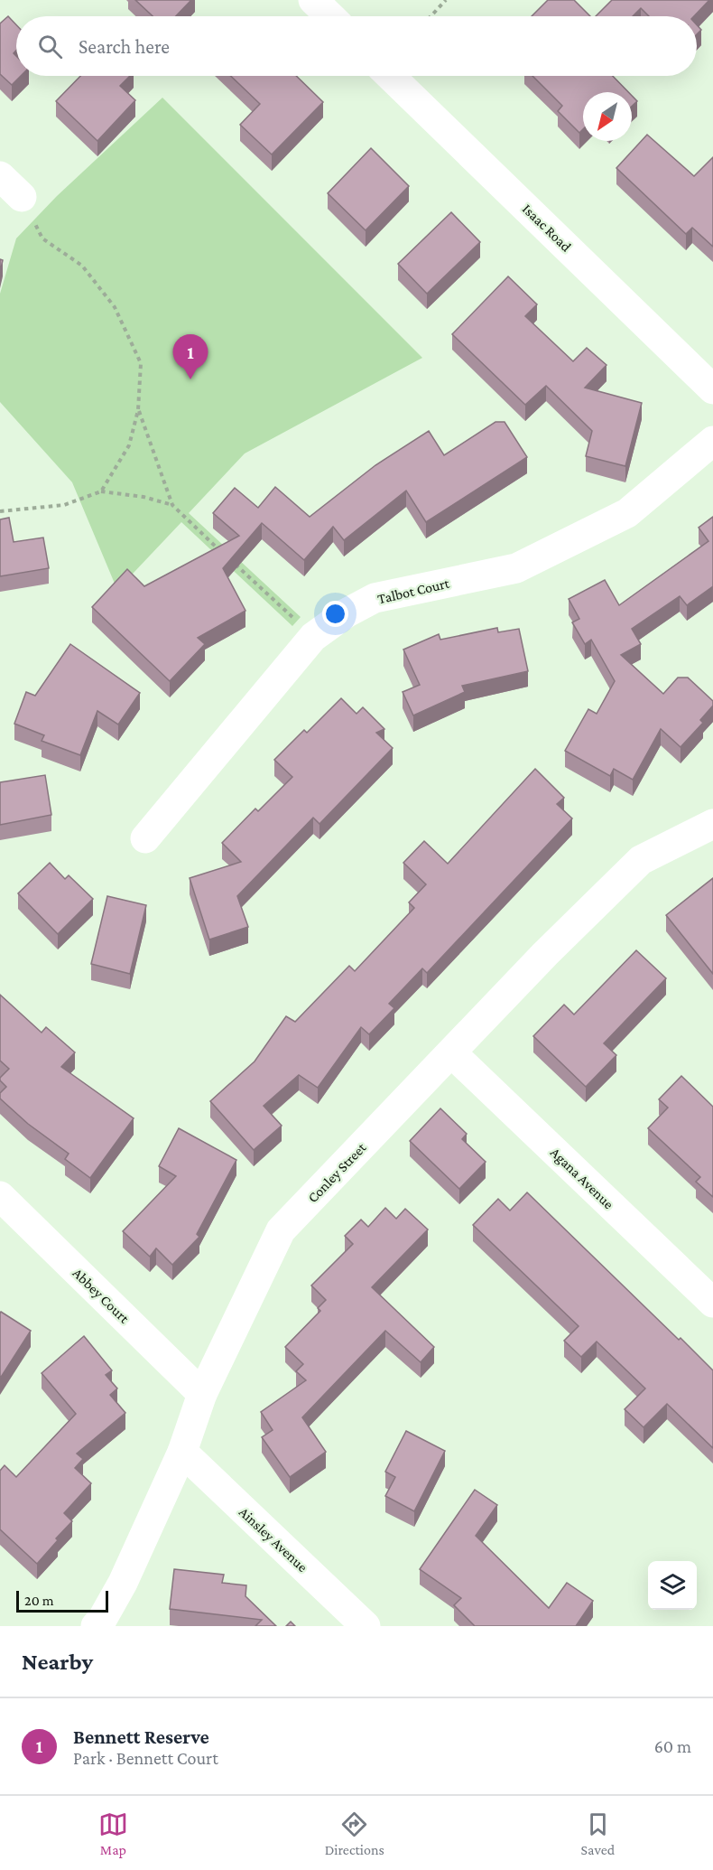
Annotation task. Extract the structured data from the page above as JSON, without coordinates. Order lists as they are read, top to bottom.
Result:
{
  "streets": {
    "street": [
      "Isaac Road",
      "Talbot Court",
      "Conley Street",
      "Agana Avenue",
      "Abbey Court",
      "Ainsley Avenue"
    ]
  },
  "crossings": [
    ["Conley Street", "Agana Avenue"],
    ["Conley Street", "Abbey Court"],
    ["Conley Street", "Ainsley Avenue"]
  ],
  "scale_bar": "20 m",
  "north": "bottom left",
  "page": {
    "search": "Search here",
    "pins": "1",
    "scale": "20 m",
    "heading": "Nearby",
    "list": [
      {
        "mark": "1",
        "name": "Bennett Reserve",
        "note": "Park · Bennett Court",
        "value": "60 m"
      }
    ],
    "nav": ["Map", "Directions", "Saved"]
  }
}
